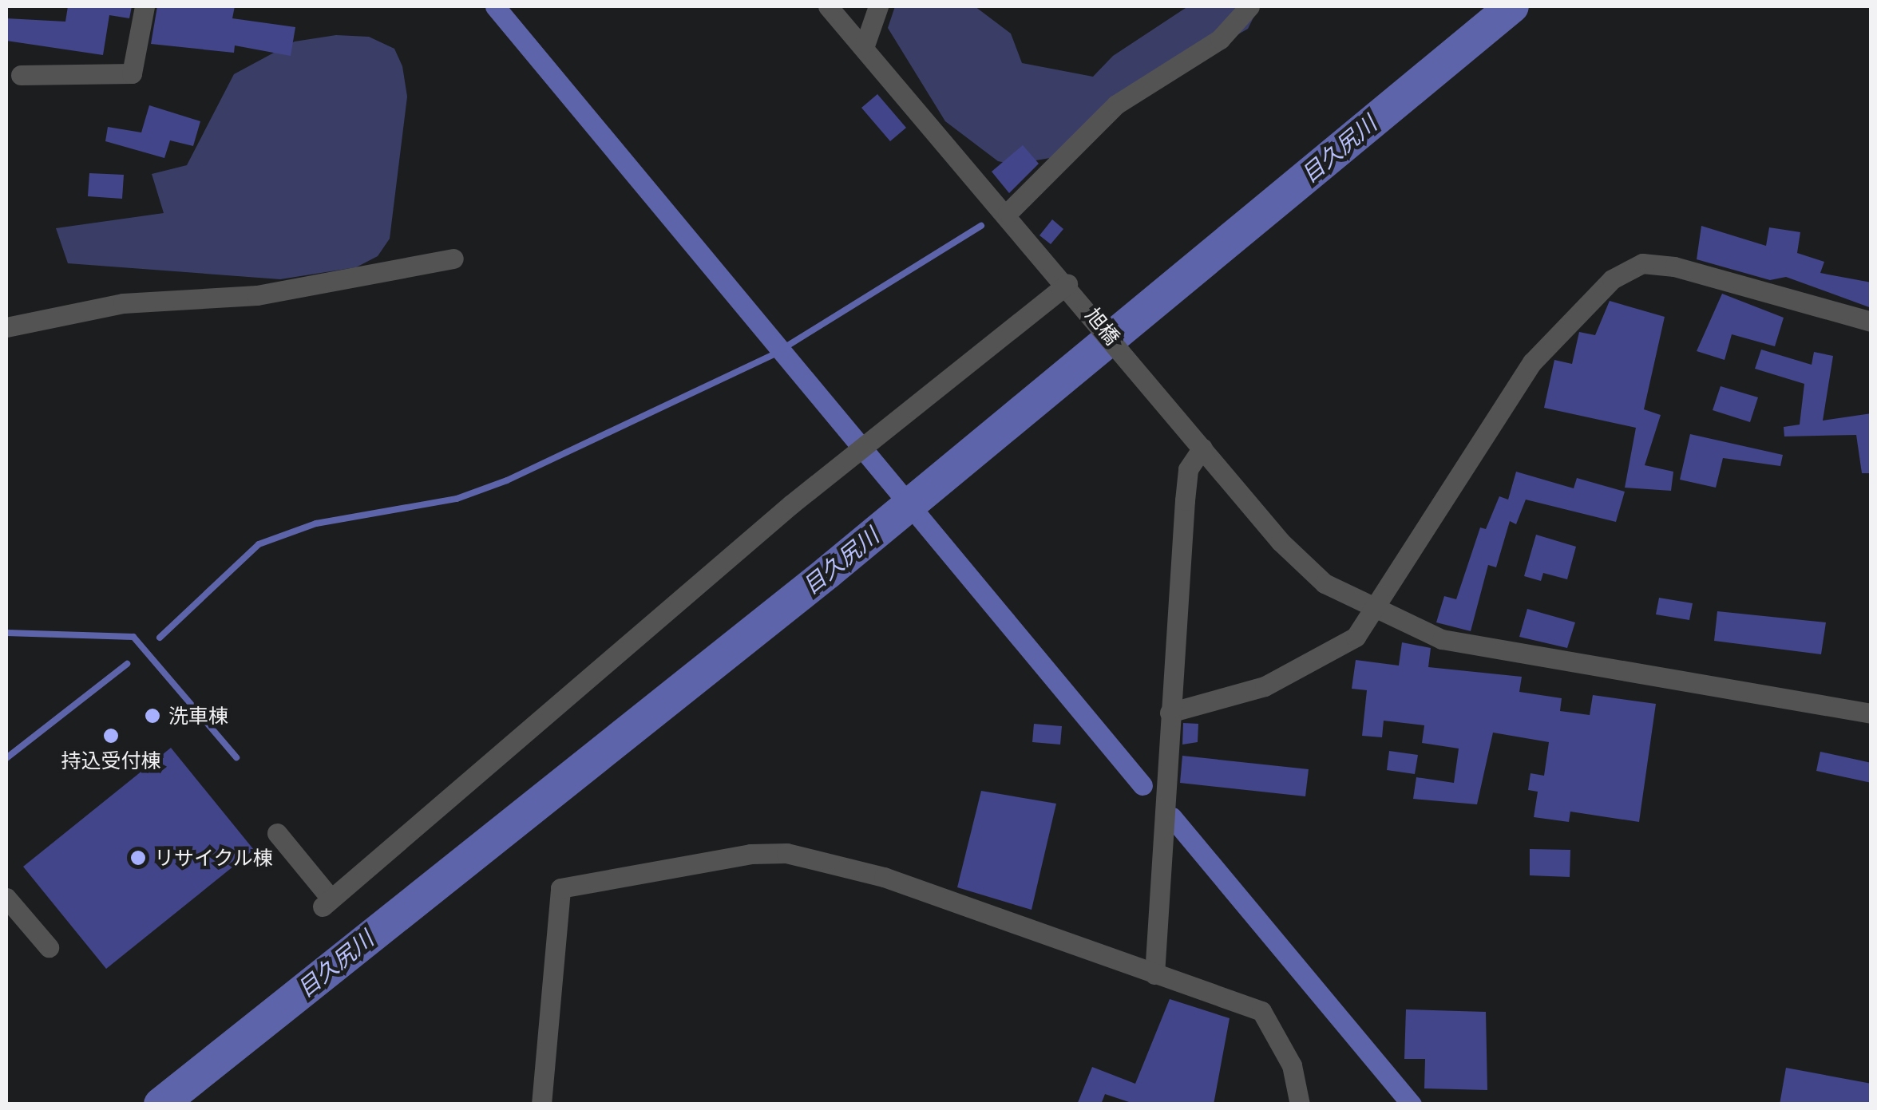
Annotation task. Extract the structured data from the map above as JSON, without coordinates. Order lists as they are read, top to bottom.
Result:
{
  "streets": {
    "street": ["旭橋"]
  },
  "water": ["目久尻川"],
  "places": ["洗車棟", "持込受付棟", "リサイクル棟"]
}
